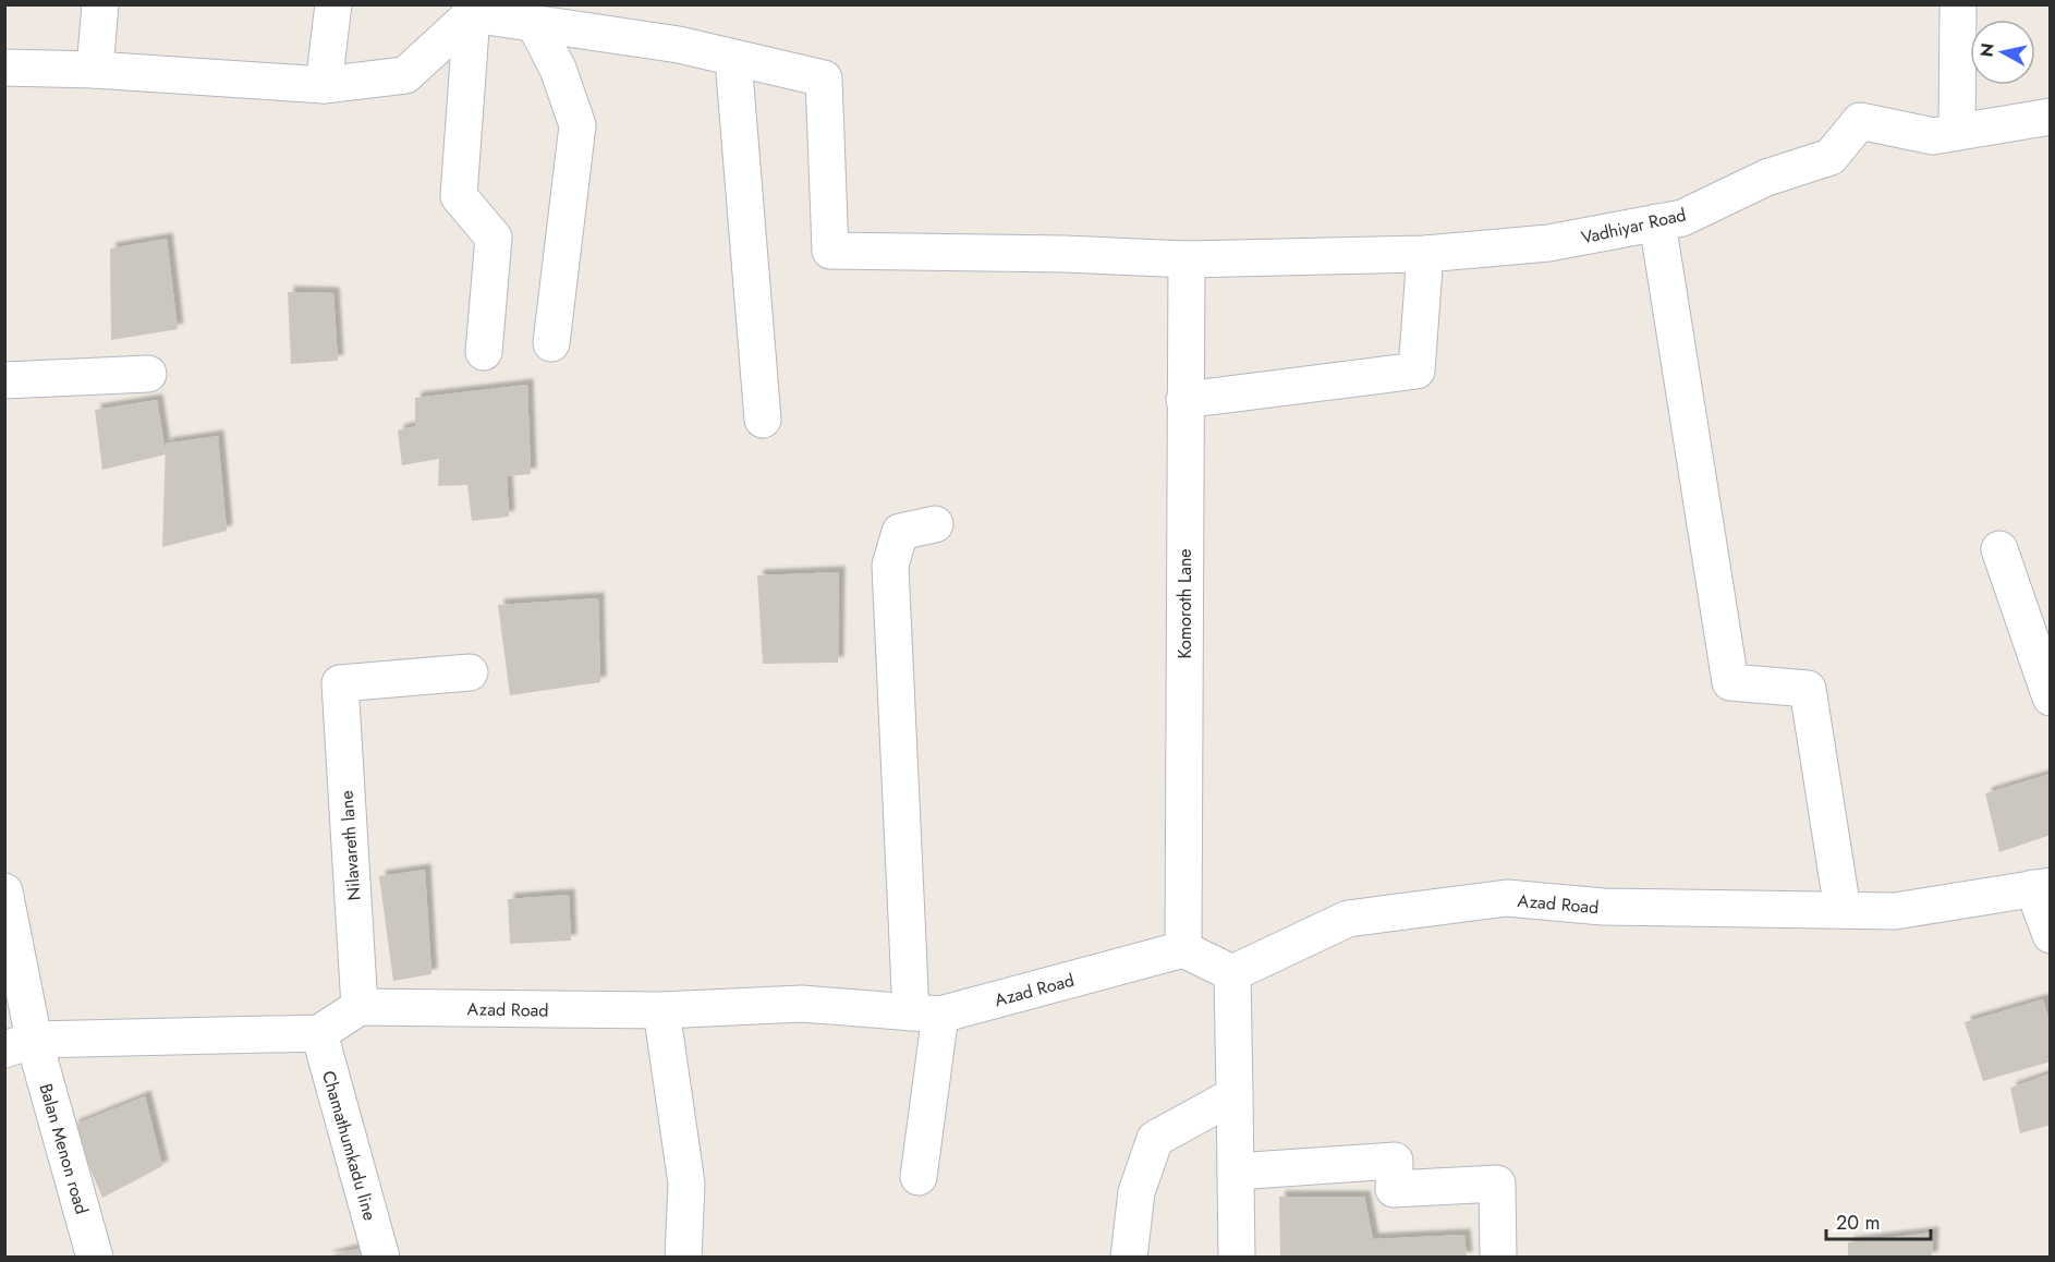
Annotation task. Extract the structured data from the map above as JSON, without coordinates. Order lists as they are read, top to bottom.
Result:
{
  "streets": {
    "street": [
      "Vadhiyar Road",
      "Komoroth Lane",
      "Nilavareth lane",
      "Azad Road",
      "Chamathumkadu line",
      "Balan Menon road"
    ]
  },
  "crossings": [
    ["Vadhiyar Road", "Komoroth Lane"],
    ["Komoroth Lane", "Azad Road"],
    ["Nilavareth lane", "Azad Road"]
  ],
  "scale_bar": "20 m",
  "north": "left"
}
